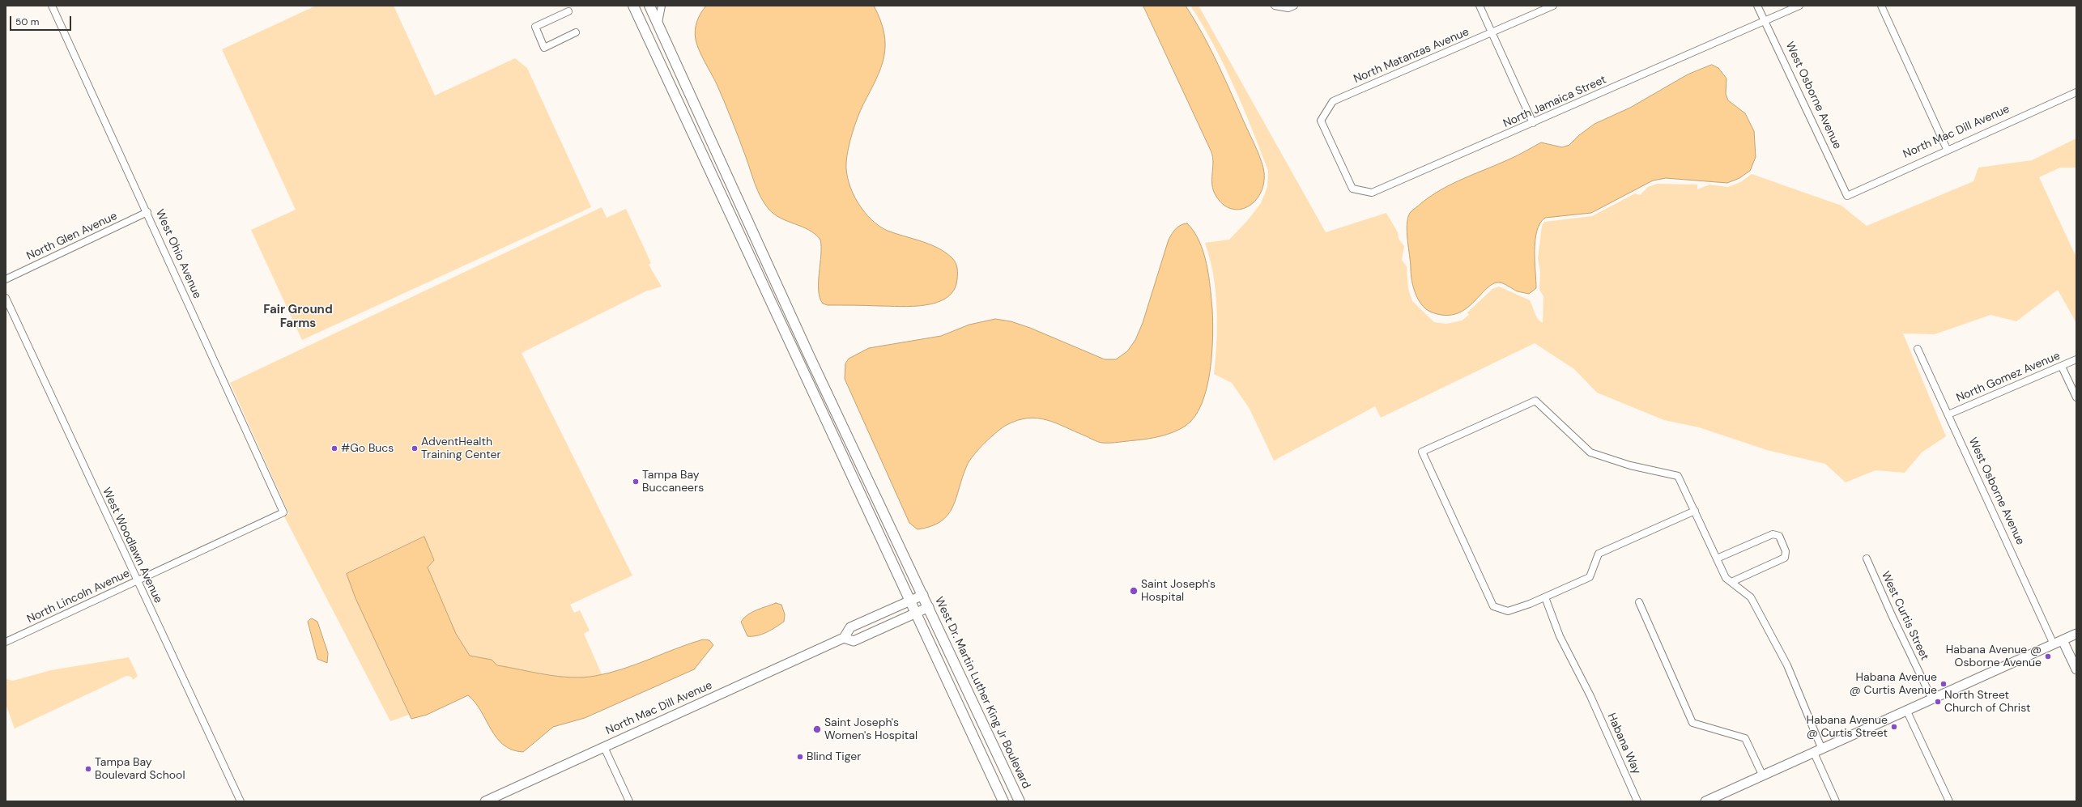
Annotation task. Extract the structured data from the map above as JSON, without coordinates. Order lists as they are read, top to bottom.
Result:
{
  "streets": {
    "main road": ["West Dr. Martin Luther King Jr Boulevard"],
    "street": [
      "North Matanzas Avenue",
      "West Osborne Avenue",
      "North Jamaica Street",
      "North Mac Dill Avenue",
      "North Glen Avenue",
      "West Ohio Avenue",
      "North Gomez Avenue",
      "West Woodlawn Avenue",
      "North Lincoln Avenue",
      "West Curtis Street",
      "Habana Way"
    ]
  },
  "crossings": [
    ["North Matanzas Avenue", "North Jamaica Street"],
    ["West Osborne Avenue", "North Jamaica Street"],
    ["West Osborne Avenue", "North Mac Dill Avenue"],
    ["West Osborne Avenue", "North Gomez Avenue"],
    ["North Mac Dill Avenue", "West Dr. Martin Luther King Jr Boulevard"],
    ["North Glen Avenue", "West Ohio Avenue"],
    ["West Ohio Avenue", "North Lincoln Avenue"],
    ["West Woodlawn Avenue", "North Lincoln Avenue"]
  ],
  "districts": ["Fair Ground Farms"],
  "places": [
    "#Go Bucs",
    "AdventHealth Training Center",
    "Tampa Bay Buccaneers",
    "Saint Joseph's Hospital",
    "Habana Avenue @ Osborne Avenue",
    "Habana Avenue @ Curtis Avenue",
    "North Street Church of Christ",
    "Habana Avenue @ Curtis Street",
    "Saint Joseph's Women's Hospital",
    "Blind Tiger",
    "Tampa Bay Boulevard School"
  ],
  "scale_bar": "50 m"
}
